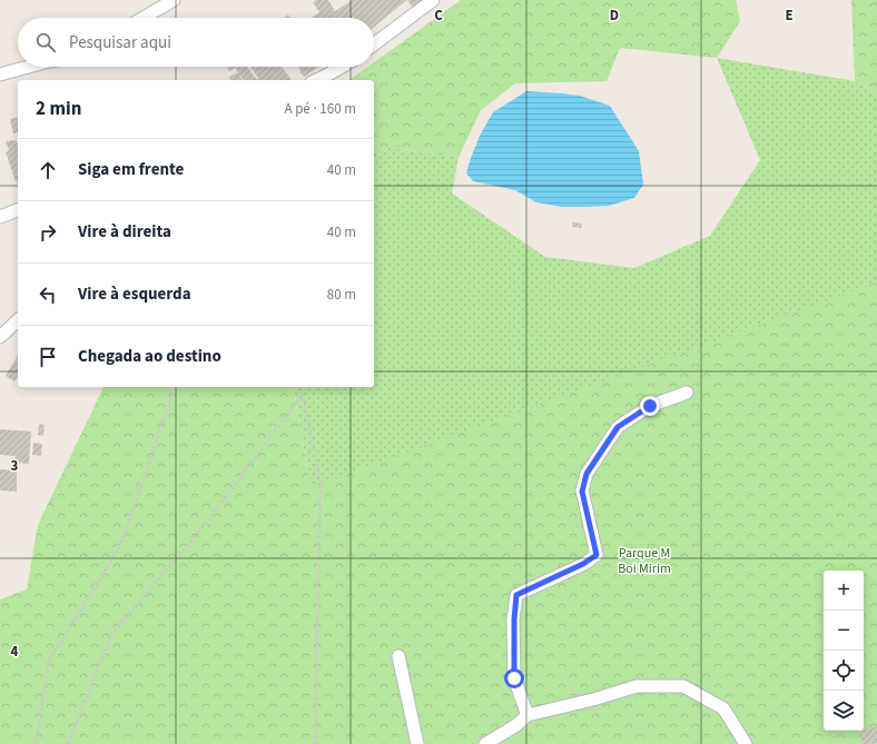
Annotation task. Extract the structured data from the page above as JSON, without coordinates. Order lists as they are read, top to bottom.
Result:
{
  "parks": ["Parque M Boi Mirim"],
  "page": {
    "search": "Pesquisar aqui",
    "heading": ["2 min", "A pé · 160 m"],
    "list": [
      ["Siga em frente", "40 m"],
      ["Vire à direita", "40 m"],
      ["Vire à esquerda", "80 m"],
      "Chegada ao destino"
    ],
    "map_buttons": ["+", "−"]
  },
  "grid": {
    "columns": ["C", "D", "E"],
    "rows": ["3", "4"]
  }
}
